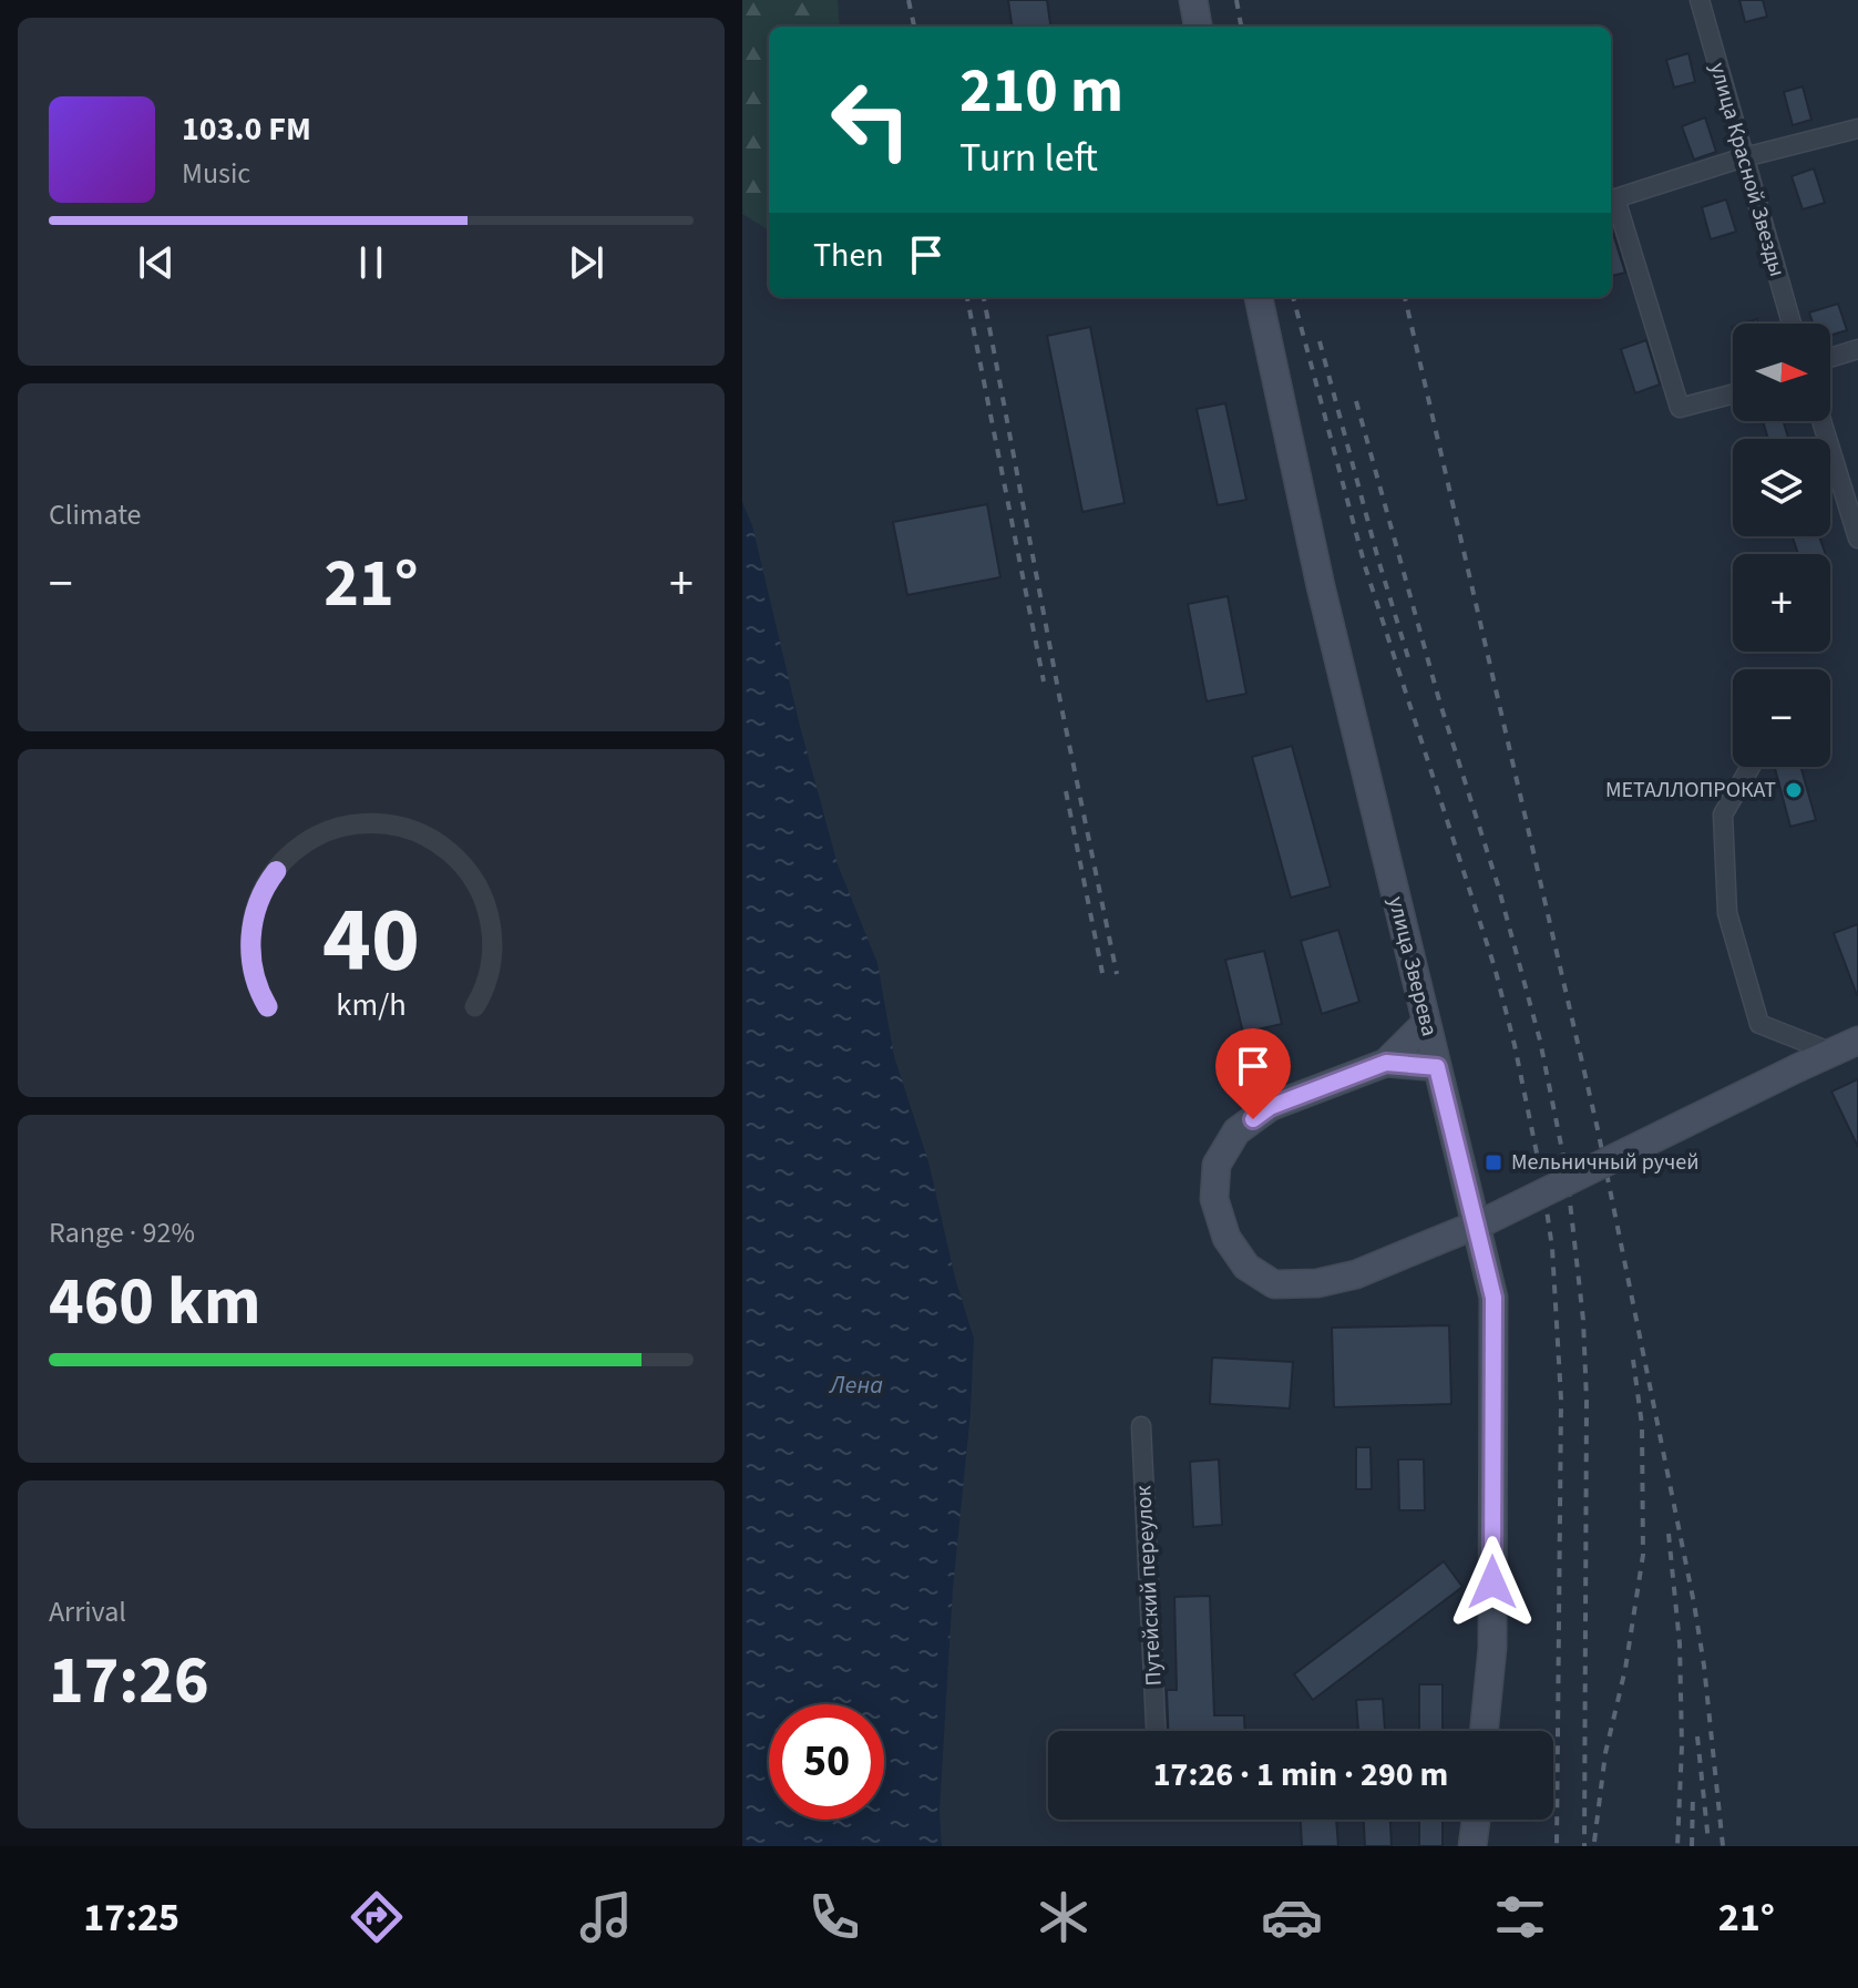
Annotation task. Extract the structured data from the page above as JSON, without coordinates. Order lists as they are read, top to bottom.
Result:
{
  "streets": {
    "main road": ["улица Зверева"],
    "street": ["улица Красной Звезды", "Путейский переулок"]
  },
  "water": ["Лена"],
  "places": {
    "other": ["МЕТАЛЛОПРОКАТ"],
    "transit": ["Мельничный ручей"]
  },
  "north": "right",
  "page": {
    "turn": ["210 m", "Turn left"],
    "song": ["103.0 FM", "Music"],
    "then": "Then",
    "map_buttons": ["+", "−"],
    "tile": [
      "Climate",
      ["Range · 92%", "460 km"],
      ["Arrival", "17:26"]
    ],
    "heat": ["−", "21°", "+"],
    "limit": "50",
    "trip": "17:26 · 1 min · 290 m",
    "tabs": ["17:25", "21°"],
    "gauge": ["40", "km/h"]
  }
}
